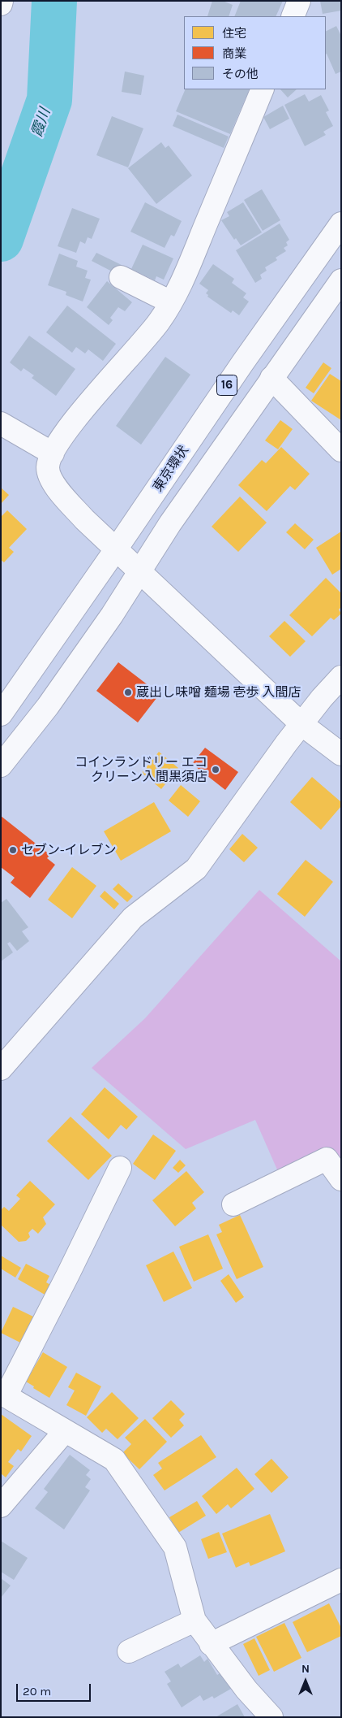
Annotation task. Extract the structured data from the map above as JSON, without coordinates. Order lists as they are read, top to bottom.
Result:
{
  "streets": {
    "main road": ["16", "東京環状"]
  },
  "water": ["霞川"],
  "places": ["蔵出し味噌 麺場 壱歩 入間店", "コインランドリー エコ クリーン入間黒須店", "セブン-イレブン"],
  "legend": ["住宅", "商業", "その他"],
  "scale_bar": "20 m",
  "north": "top"
}
